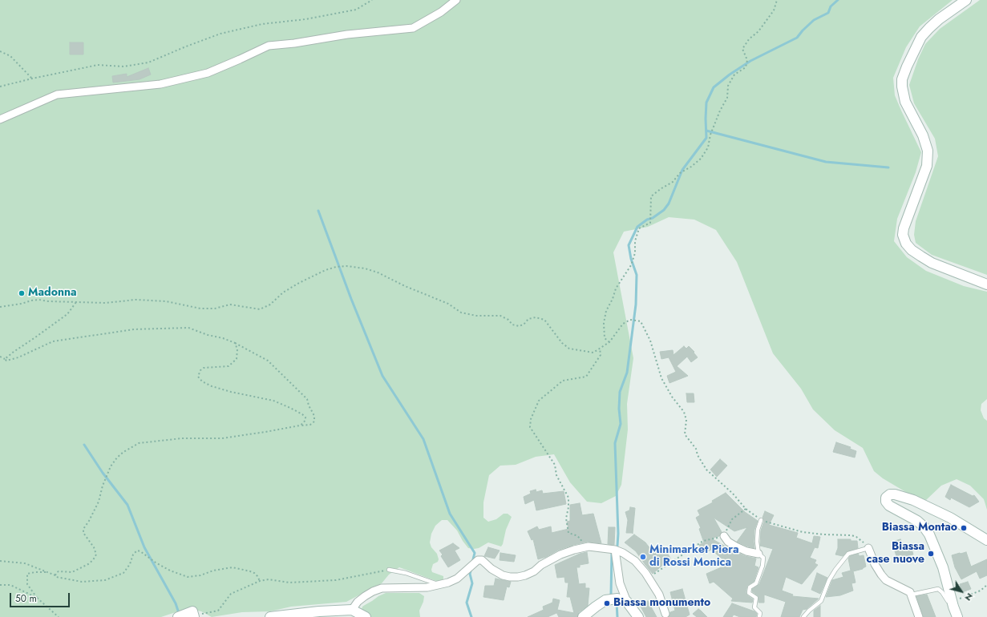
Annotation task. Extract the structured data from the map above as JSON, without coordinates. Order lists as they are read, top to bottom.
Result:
{
  "places": [
    "Madonna",
    "Biassa Montao",
    "Biassa case nuove",
    "Minimarket Piera di Rossi Monica",
    "Biassa monumento"
  ],
  "scale_bar": "50 m",
  "north": "bottom right"
}
